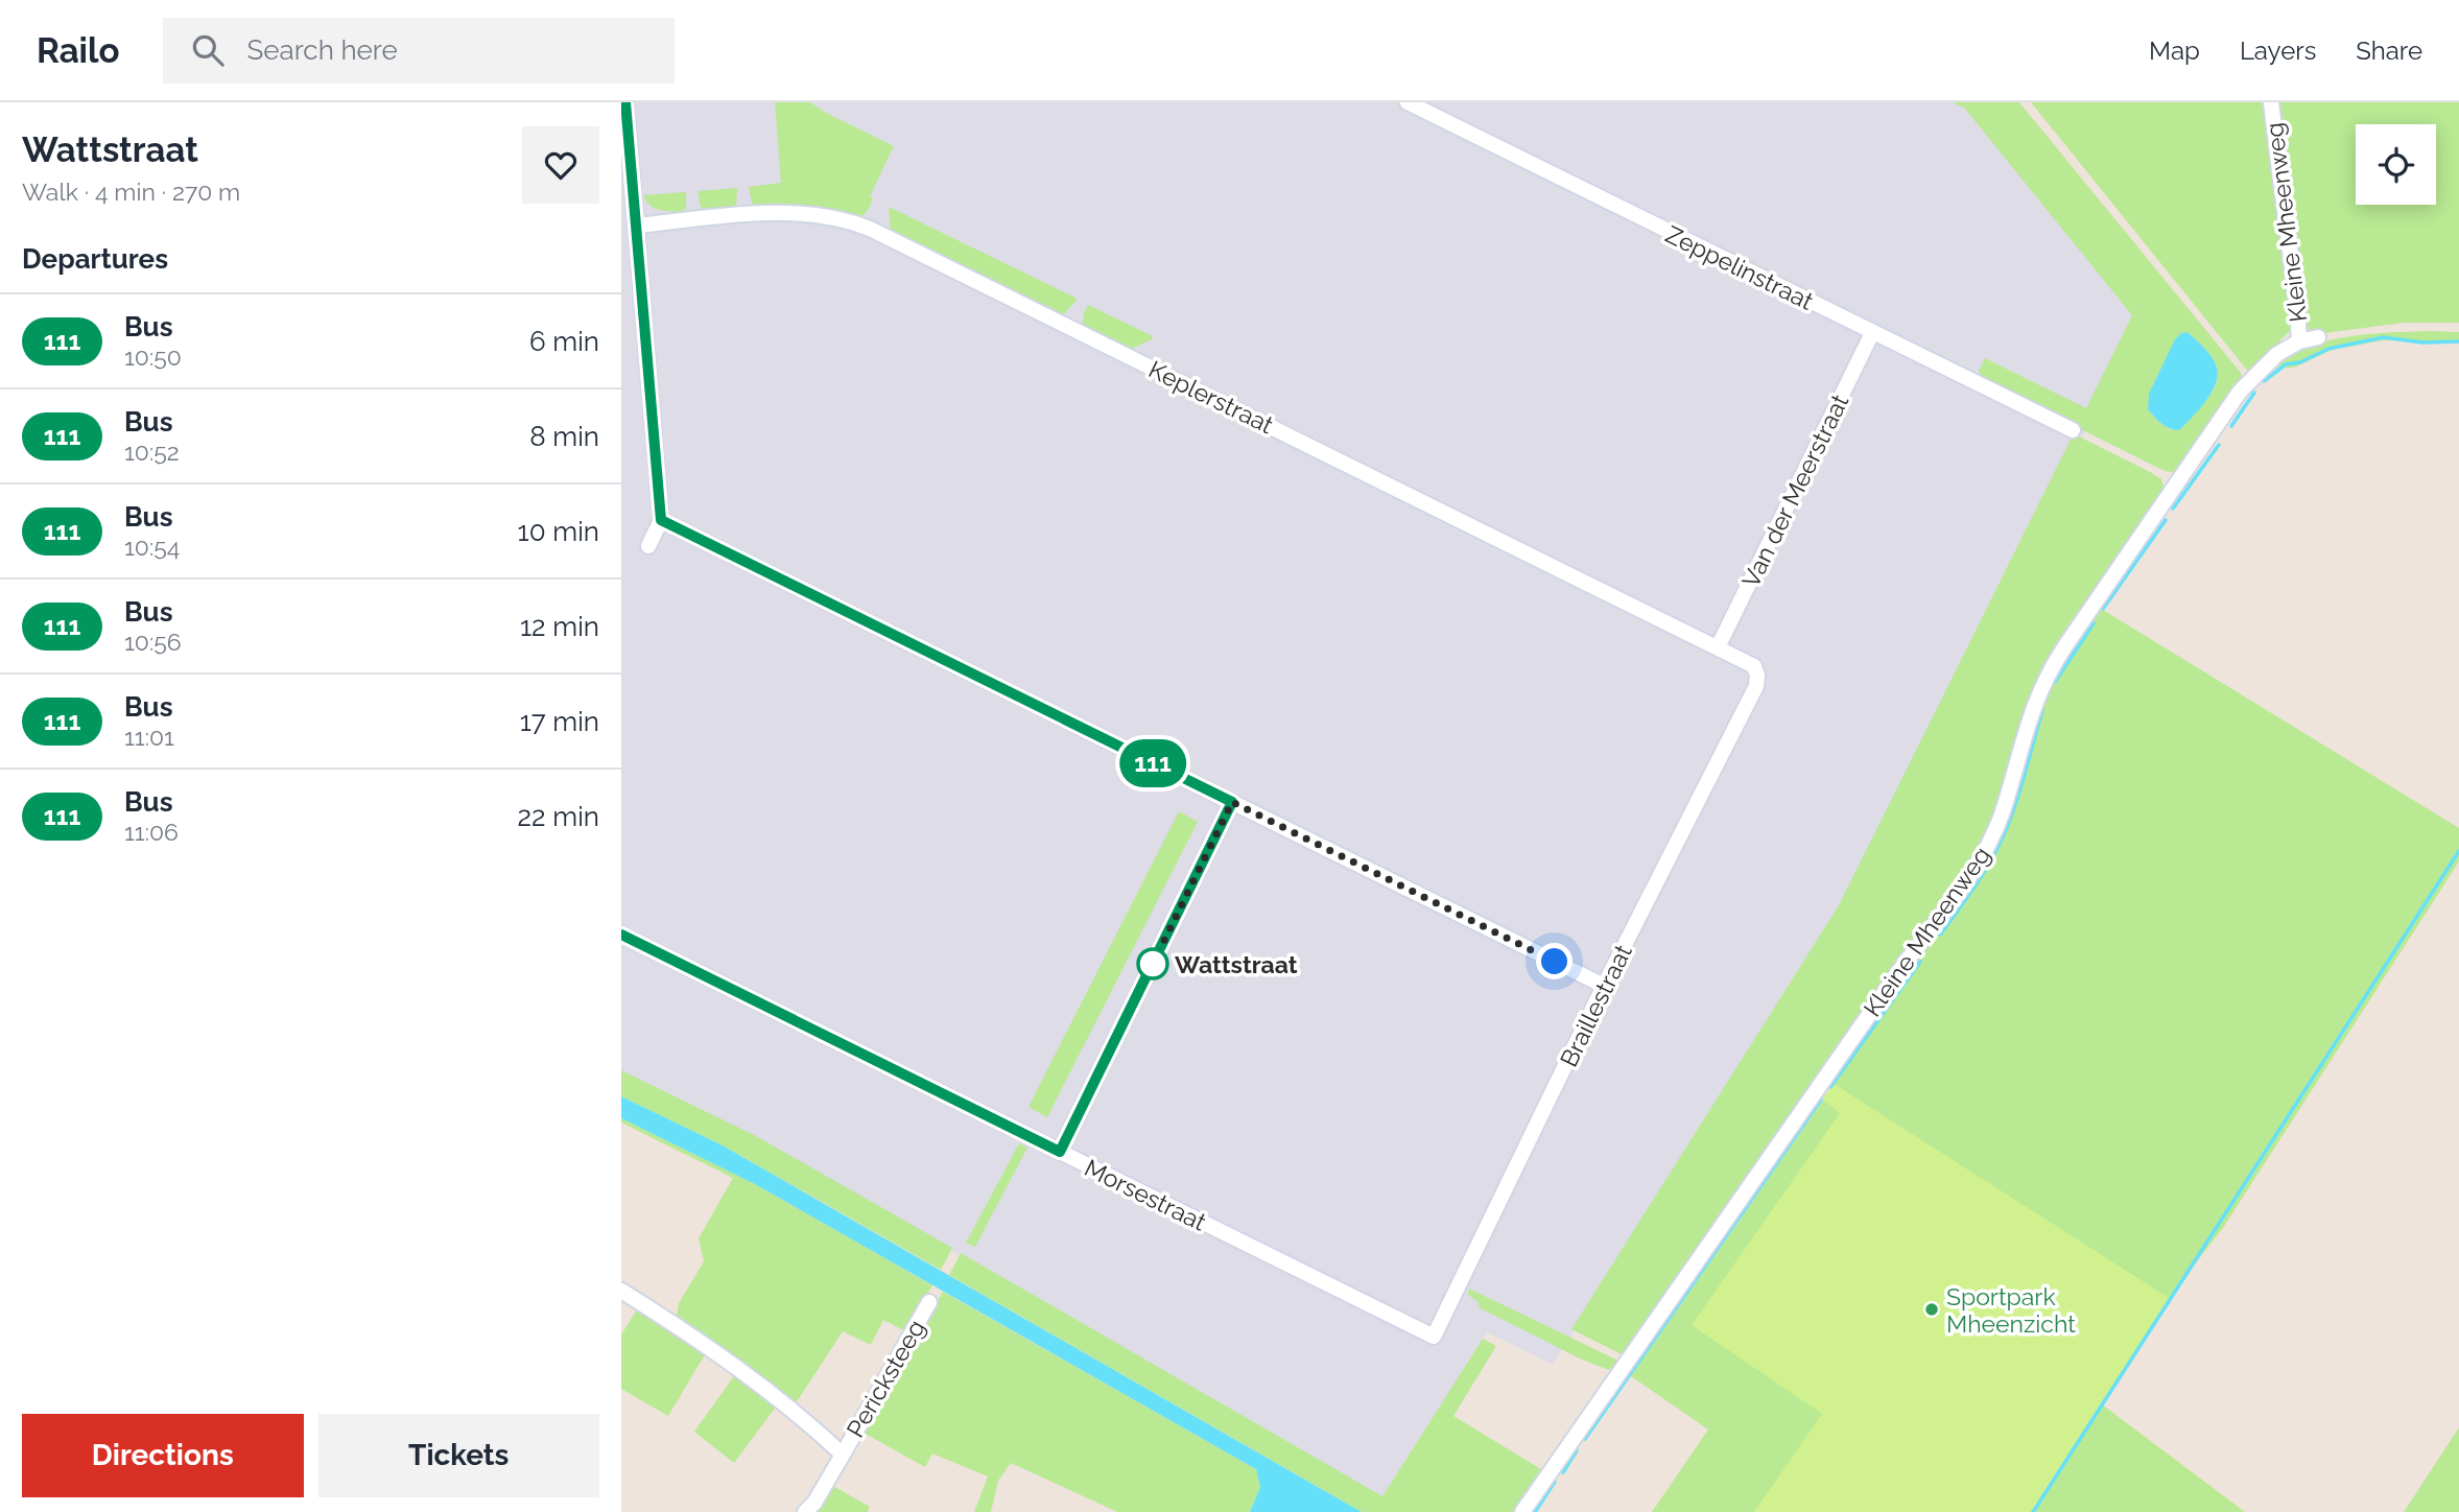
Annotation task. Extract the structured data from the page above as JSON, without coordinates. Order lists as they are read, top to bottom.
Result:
{
  "streets": {
    "street": [
      "Kleine Mheenweg",
      "Zeppelinstraat",
      "Keplerstraat",
      "Van der Meerstraat",
      "Braillestraat",
      "Morsestraat",
      "Pericksteeg"
    ]
  },
  "crossings": [
    ["Zeppelinstraat", "Van der Meerstraat"],
    ["Keplerstraat", "Van der Meerstraat"],
    ["Keplerstraat", "Braillestraat"],
    ["Braillestraat", "Morsestraat"]
  ],
  "places": ["Wattstraat", "Sportpark Mheenzicht"],
  "lines": ["bus line 111"],
  "page": {
    "header": "Railo",
    "search": "Search here",
    "nav": ["Map", "Layers", "Share"],
    "heading": [
      ["Wattstraat", "Walk · 4 min · 270 m"],
      "Departures"
    ],
    "on_map": "111",
    "list": [
      {
        "mark": "111",
        "name": "Bus",
        "note": "10:50",
        "value": "6 min"
      },
      {
        "mark": "111",
        "name": "Bus",
        "note": "10:52",
        "value": "8 min"
      },
      {
        "mark": "111",
        "name": "Bus",
        "note": "10:54",
        "value": "10 min"
      },
      {
        "mark": "111",
        "name": "Bus",
        "note": "10:56",
        "value": "12 min"
      },
      {
        "mark": "111",
        "name": "Bus",
        "note": "11:01",
        "value": "17 min"
      },
      {
        "mark": "111",
        "name": "Bus",
        "note": "11:06",
        "value": "22 min"
      }
    ],
    "buttons": ["Directions", "Tickets"]
  }
}
